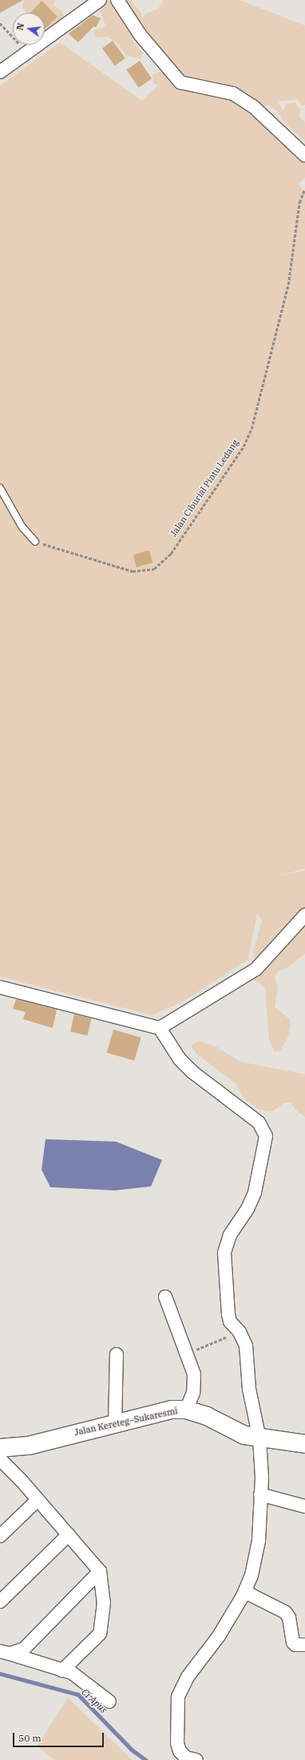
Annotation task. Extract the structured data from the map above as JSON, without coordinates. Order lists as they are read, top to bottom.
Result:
{
  "streets": {
    "street": ["Jalan Kereteg–Sukaresmi"],
    "path": ["Jalan Ciburial Pintu Ledang"]
  },
  "water": ["Ci Apus"],
  "scale_bar": "50 m",
  "north": "left"
}
